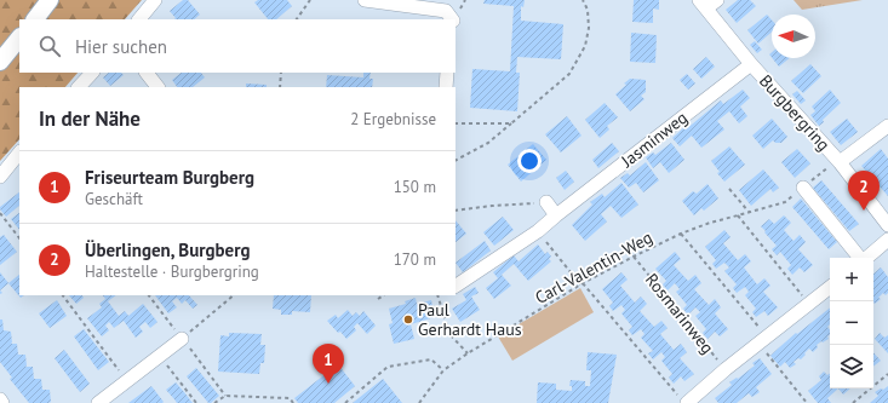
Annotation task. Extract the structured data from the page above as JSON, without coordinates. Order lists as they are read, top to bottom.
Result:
{
  "streets": {
    "street": ["Burgbergring", "Jasminweg", "Rosmarinweg"],
    "path": ["Carl-Valentin-Weg"]
  },
  "crossings": [
    ["Burgbergring", "Jasminweg"],
    ["Burgbergring", "Carl-Valentin-Weg"],
    ["Carl-Valentin-Weg", "Rosmarinweg"]
  ],
  "places": ["Paul Gerhardt Haus"],
  "north": "left",
  "page": {
    "search": "Hier suchen",
    "heading": ["In der Nähe", "2 Ergebnisse"],
    "list": [
      {
        "mark": "1",
        "name": "Friseurteam Burgberg",
        "note": "Geschäft",
        "value": "150 m"
      },
      {
        "mark": "2",
        "name": "Überlingen, Burgberg",
        "note": "Haltestelle · Burgbergring",
        "value": "170 m"
      }
    ],
    "pins": ["2", "1"],
    "map_buttons": ["+", "−"]
  }
}
